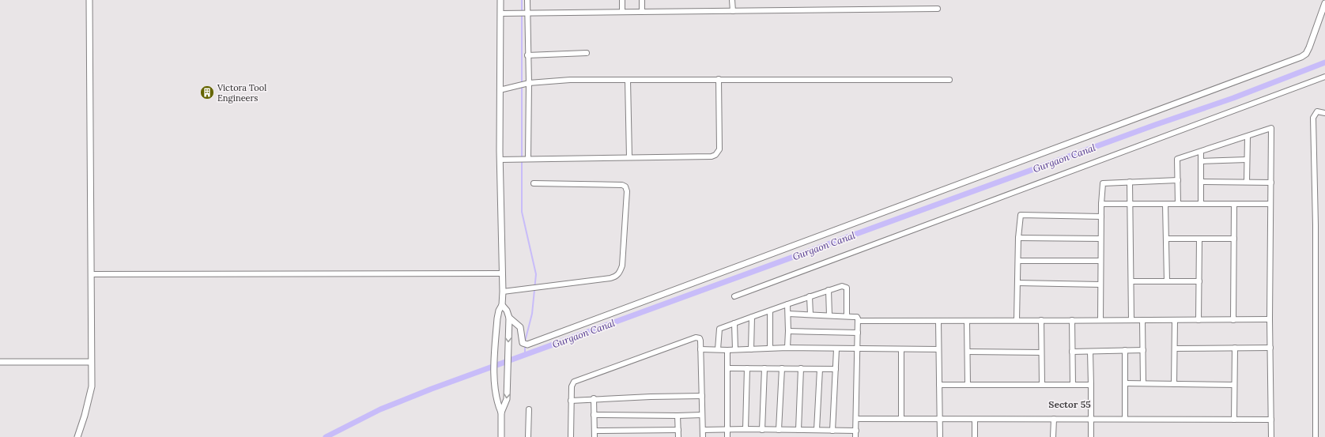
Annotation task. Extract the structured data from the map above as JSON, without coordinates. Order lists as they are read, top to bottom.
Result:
{
  "districts": ["Sector 55"],
  "water": ["Gurgaon Canal"],
  "places": {
    "building": ["Victora Tool Engineers"]
  }
}
